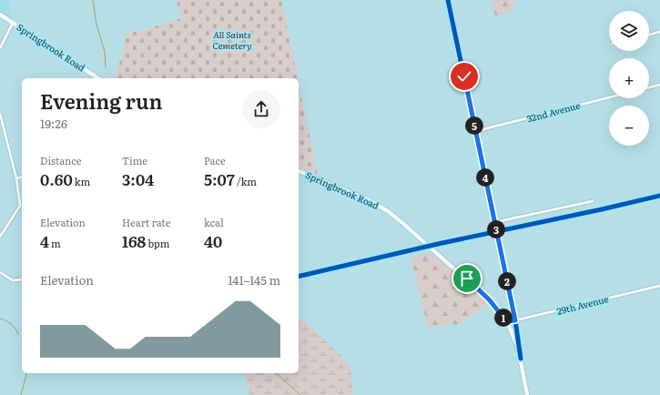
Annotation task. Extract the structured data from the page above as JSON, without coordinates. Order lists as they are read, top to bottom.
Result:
{
  "streets": {
    "street": ["Springbrook Road", "32nd Avenue", "29th Avenue"]
  },
  "crossings": [
    ["Springbrook Road", "29th Avenue"]
  ],
  "parks": ["All Saints Cemetery"],
  "page": {
    "map_buttons": ["+", "−"],
    "heading": ["Evening run", "19:26"],
    "pins": [
      "5",
      "4",
      "3",
      "2",
      "1"
    ],
    "stats": [
      ["Distance", "0.60 km"],
      ["Time", "3:04"],
      ["Pace", "5:07 /km"],
      ["Elevation", "4 m"],
      ["Heart rate", "168 bpm"],
      ["kcal", "40"]
    ],
    "chart": ["Elevation", "141–145 m"]
  }
}
